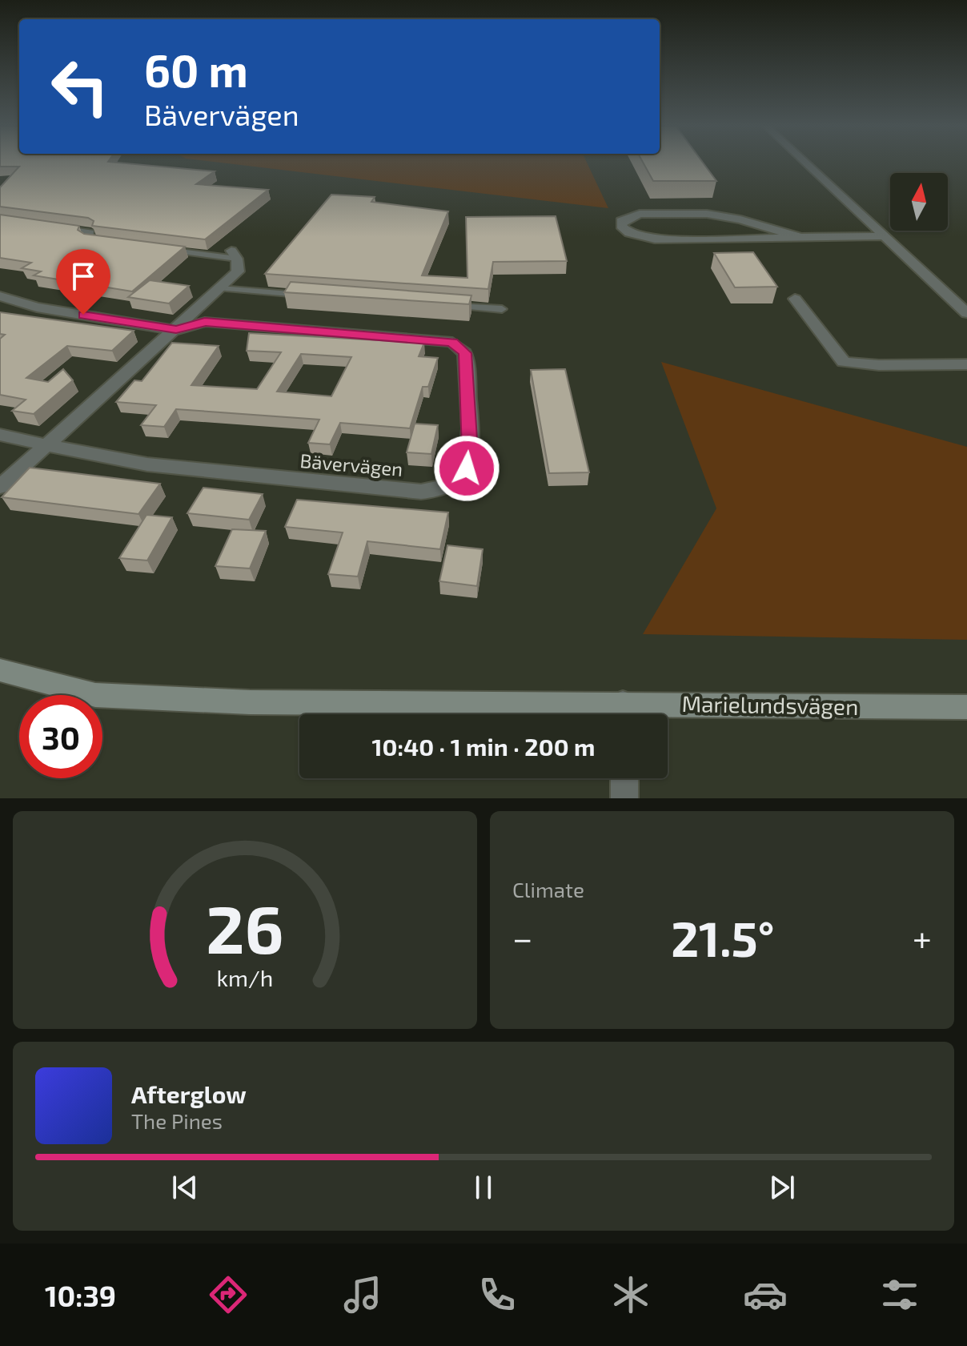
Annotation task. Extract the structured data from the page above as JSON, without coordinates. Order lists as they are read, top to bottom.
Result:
{
  "streets": {
    "street": ["Bävervägen", "Marielundsvägen"]
  },
  "north": "top",
  "page": {
    "turn": ["60 m", "Bävervägen"],
    "limit": "30",
    "trip": "10:40 · 1 min · 200 m",
    "tile": "Climate",
    "heat": ["−", "21.5°", "+"],
    "song": ["Afterglow", "The Pines"],
    "tabs": "10:39",
    "gauge": ["26", "km/h"]
  }
}
